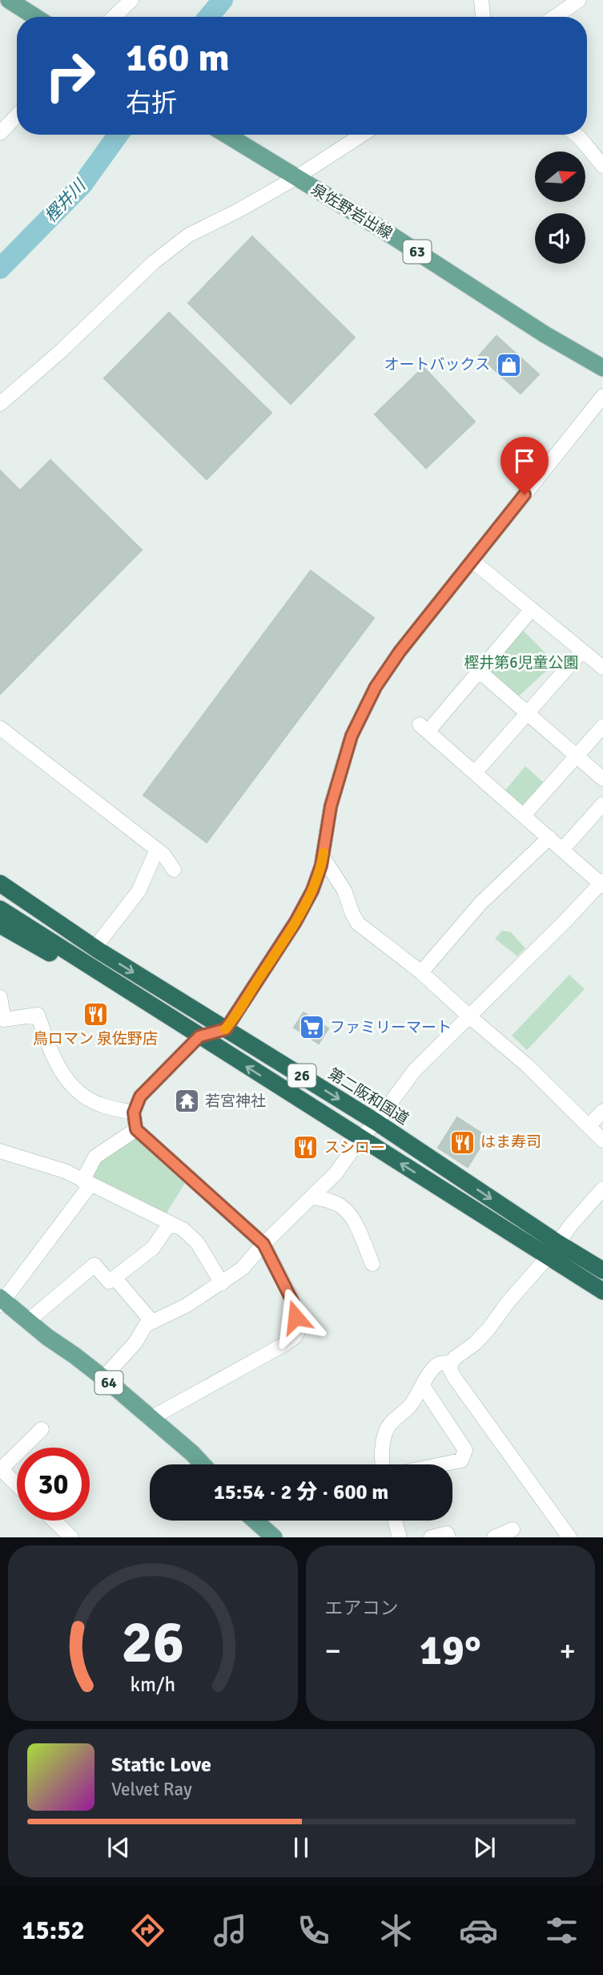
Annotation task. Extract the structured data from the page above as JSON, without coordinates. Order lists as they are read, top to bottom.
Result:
{
  "streets": {
    "highway": ["26", "第二阪和国道"],
    "main road": ["泉佐野岩出線", "63", "64"]
  },
  "water": ["樫井川"],
  "parks": ["樫井第6児童公園"],
  "places": {
    "shop": ["オートバックス"],
    "restaurant": ["鳥ロマン 泉佐野店", "はま寿司", "スシロー"],
    "supermarket": ["ファミリーマート"],
    "temple": ["若宮神社"]
  },
  "north": "right",
  "page": {
    "turn": ["160 m", "右折"],
    "limit": "30",
    "trip": "15:54 · 2 分 · 600 m",
    "tile": "エアコン",
    "heat": ["−", "19°", "+"],
    "song": ["Static Love", "Velvet Ray"],
    "tabs": "15:52",
    "gauge": ["26", "km/h"]
  }
}
